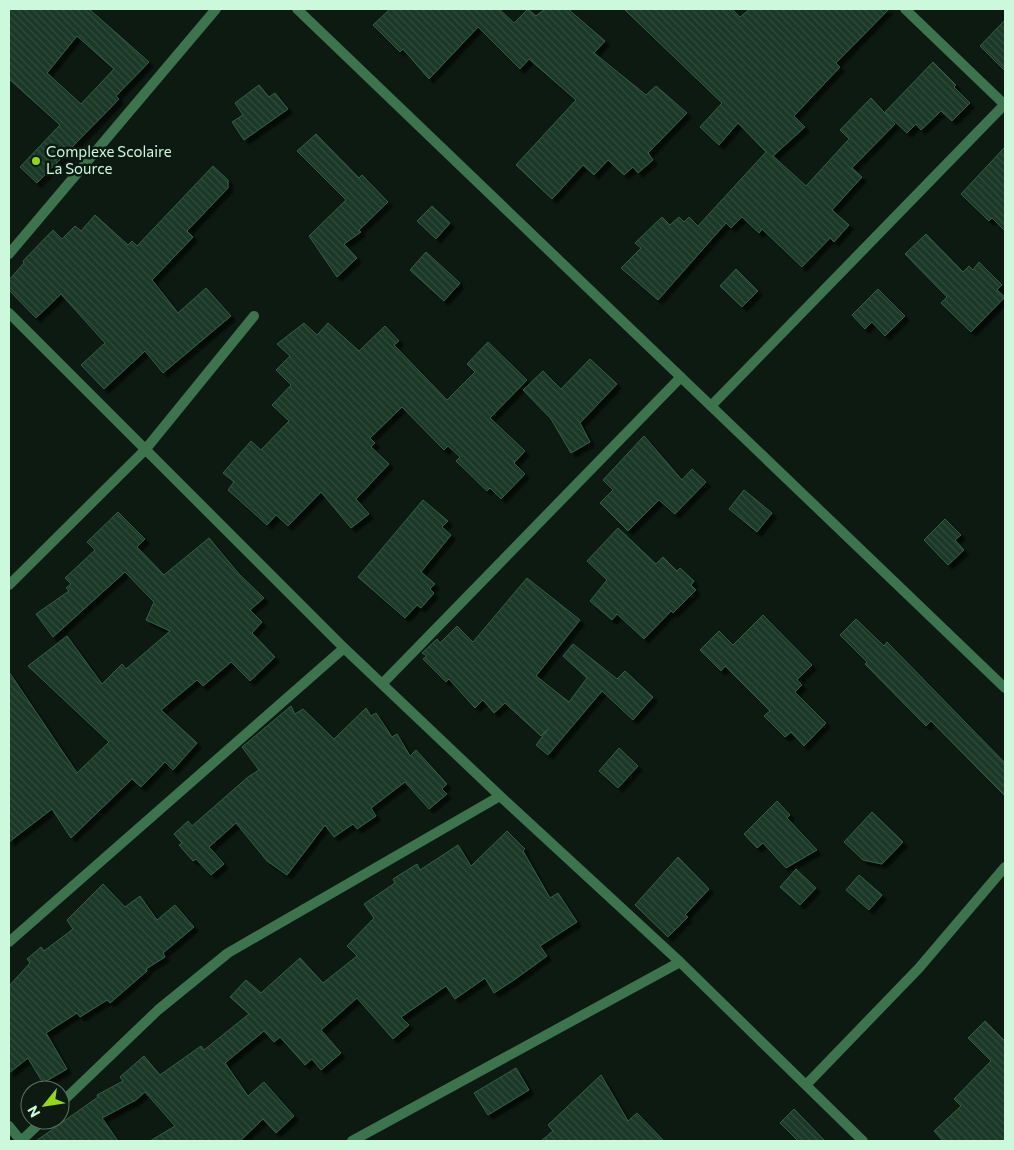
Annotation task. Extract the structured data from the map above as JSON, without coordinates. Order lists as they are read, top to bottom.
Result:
{
  "places": ["Complexe Scolaire La Source"],
  "north": "bottom left"
}
